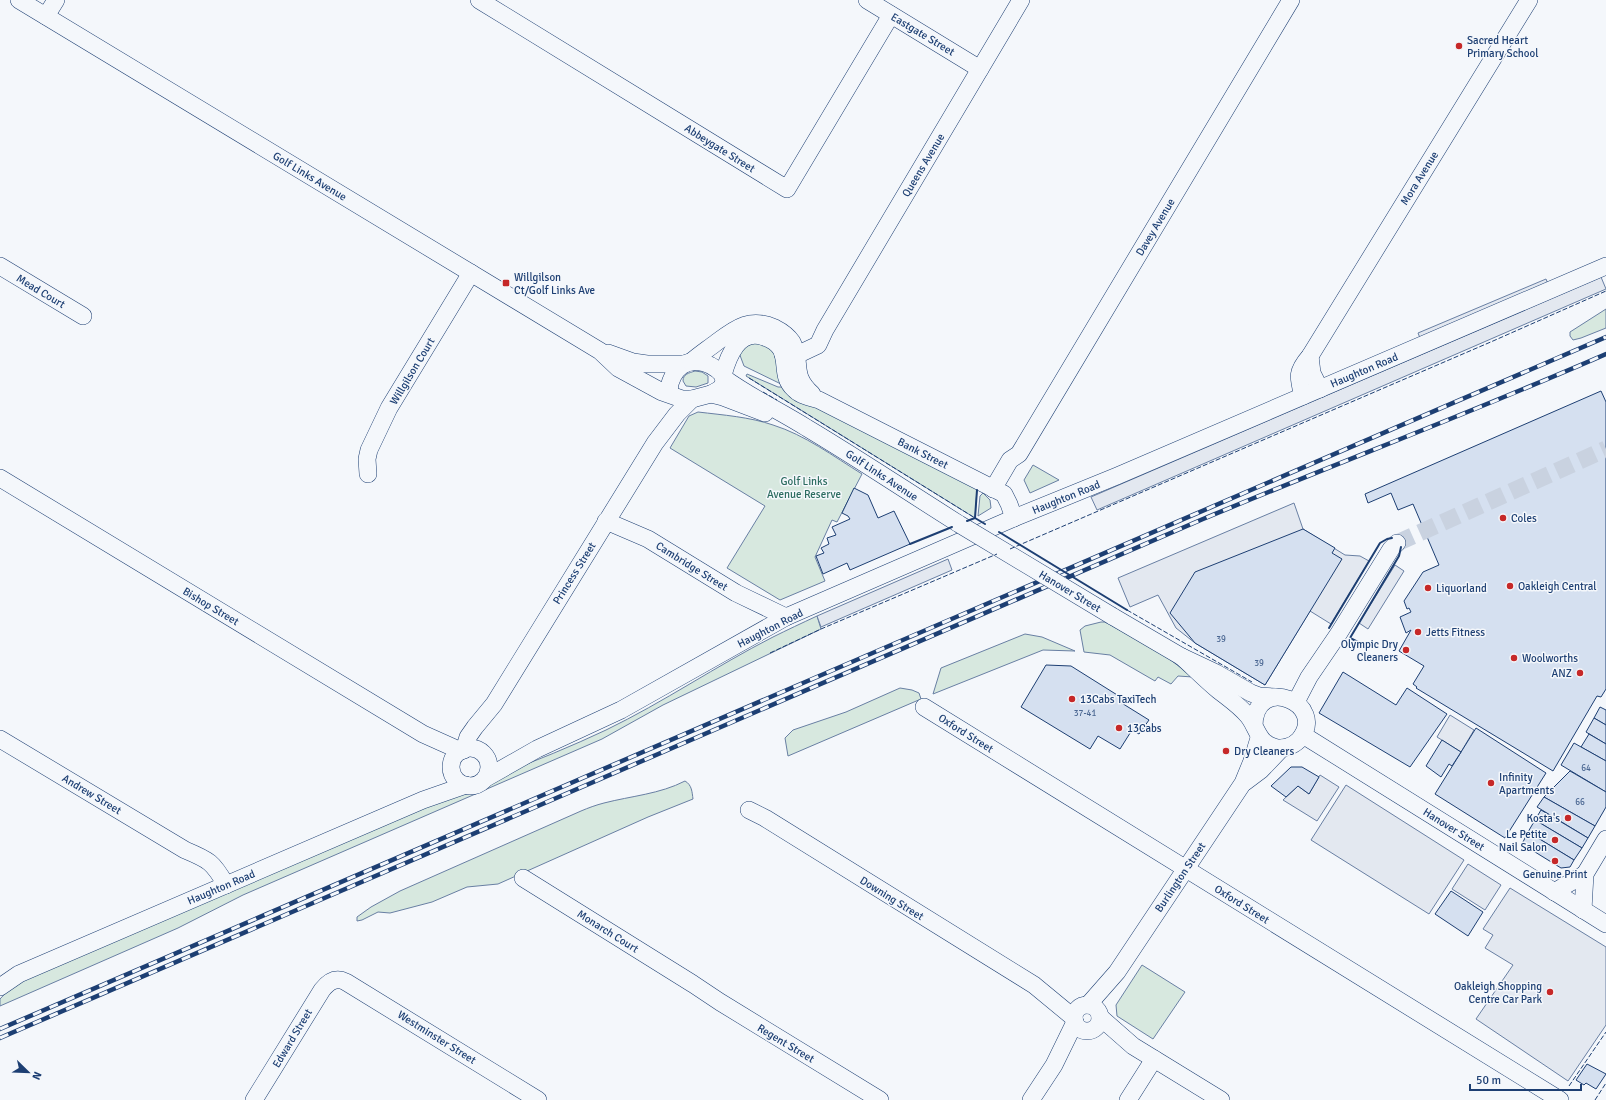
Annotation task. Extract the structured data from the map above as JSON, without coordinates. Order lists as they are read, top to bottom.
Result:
{
  "streets": {
    "street": [
      "Eastgate Street",
      "Abbeygate Street",
      "Queens Avenue",
      "Golf Links Avenue",
      "Mora Avenue",
      "Davey Avenue",
      "Mead Court",
      "Haughton Road",
      "Willgilson Court",
      "Bank Street",
      "Cambridge Street",
      "Princess Street",
      "Hanover Street",
      "Bishop Street",
      "Oxford Street",
      "Andrew Street",
      "Burlington Street",
      "Downing Street",
      "Monarch Court",
      "Westminster Street",
      "Edward Street",
      "Regent Street"
    ]
  },
  "crossings": [
    ["Eastgate Street", "Abbeygate Street"],
    ["Eastgate Street", "Queens Avenue"],
    ["Queens Avenue", "Bank Street"],
    ["Golf Links Avenue", "Willgilson Court"],
    ["Golf Links Avenue", "Princess Street"],
    ["Golf Links Avenue", "Hanover Street"],
    ["Mora Avenue", "Haughton Road"],
    ["Davey Avenue", "Bank Street"],
    ["Haughton Road", "Cambridge Street"],
    ["Haughton Road", "Princess Street"],
    ["Haughton Road", "Bishop Street"],
    ["Haughton Road", "Andrew Street"],
    ["Cambridge Street", "Princess Street"],
    ["Princess Street", "Bishop Street"],
    ["Hanover Street", "Burlington Street"],
    ["Oxford Street", "Burlington Street"],
    ["Burlington Street", "Downing Street"],
    ["Monarch Court", "Regent Street"],
    ["Westminster Street", "Edward Street"]
  ],
  "parks": ["Golf Links Avenue Reserve"],
  "places": {
    "other": [
      "Sacred Heart Primary School",
      "Coles",
      "Oakleigh Central",
      "Liquorland",
      "Jetts Fitness",
      "Olympic Dry Cleaners",
      "Woolworths",
      "ANZ",
      "13Cabs TaxiTech",
      "13Cabs",
      "Dry Cleaners",
      "Infinity Apartments",
      "Kosta's",
      "Le Petite Nail Salon",
      "Genuine Print",
      "Oakleigh Shopping Centre Car Park"
    ],
    "transit": ["Willgilson Ct/Golf Links Ave"]
  },
  "house_numbers": [
    "39",
    "39",
    "37-41",
    "64",
    "66"
  ],
  "scale_bar": "50 m",
  "north": "bottom right"
}
